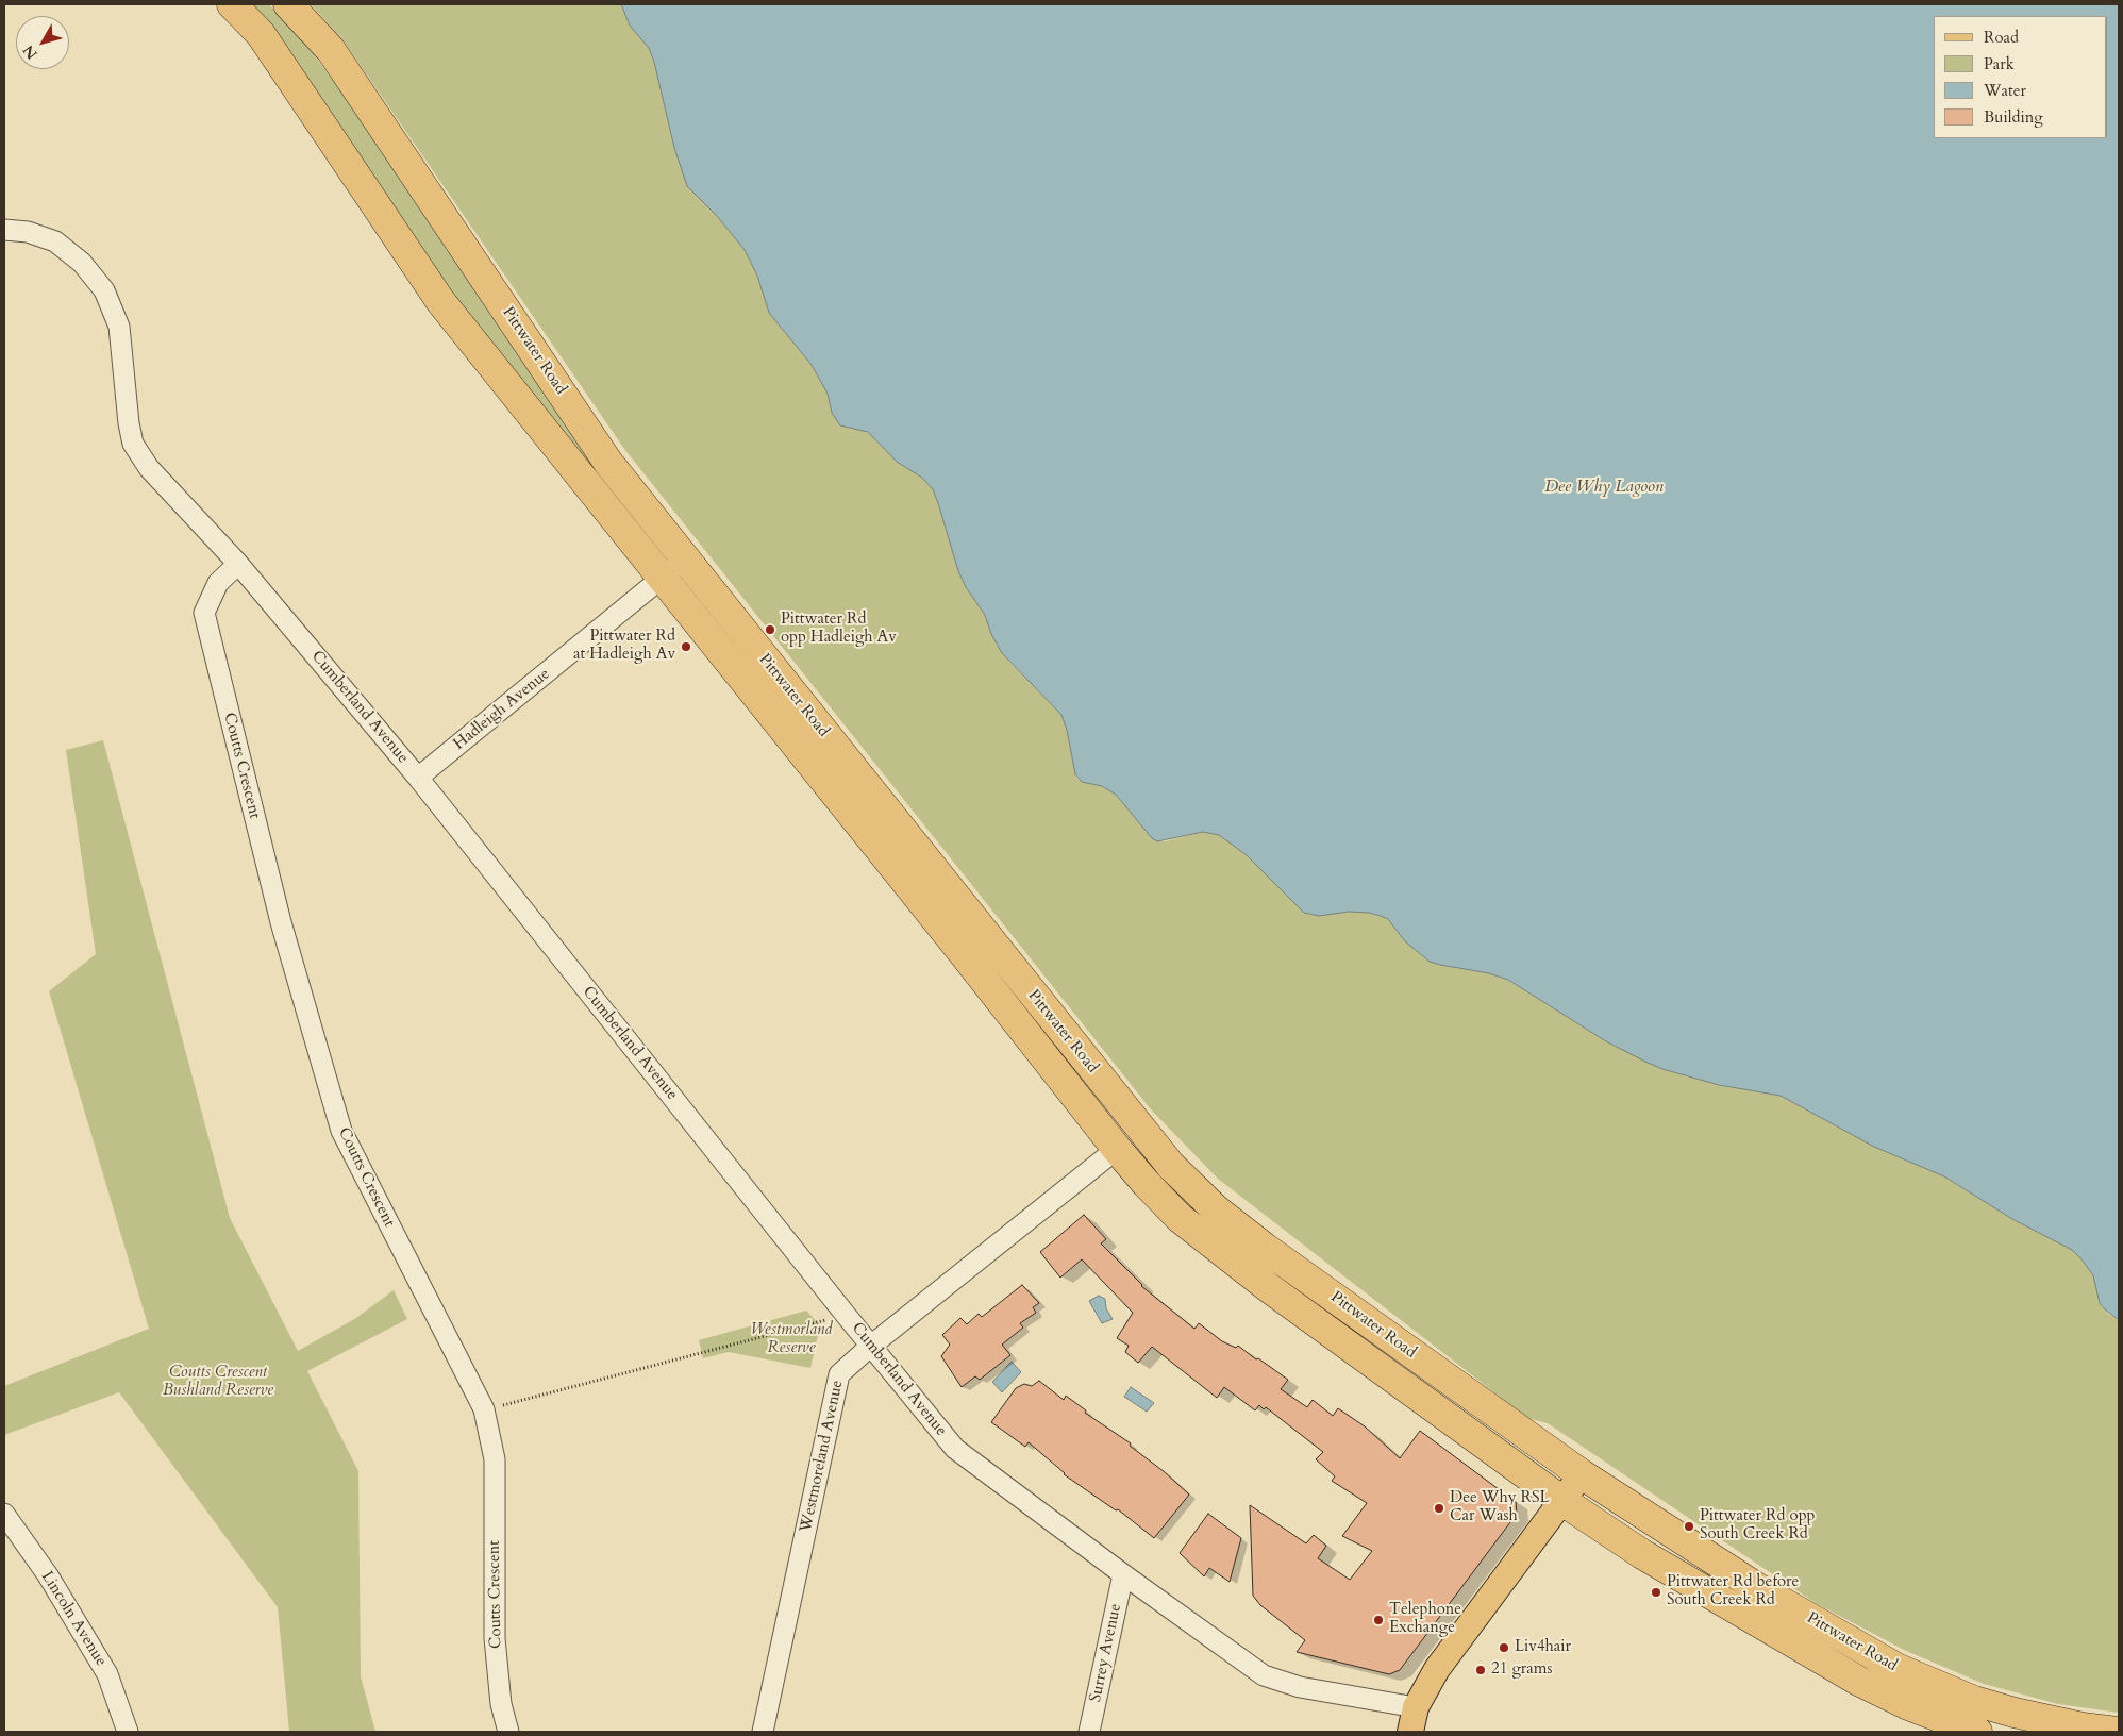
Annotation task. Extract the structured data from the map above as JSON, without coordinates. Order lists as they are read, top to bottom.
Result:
{
  "streets": {
    "highway": ["Pittwater Road"],
    "street": [
      "Cumberland Avenue",
      "Hadleigh Avenue",
      "Coutts Crescent",
      "Westmoreland Avenue",
      "Lincoln Avenue",
      "Surrey Avenue"
    ]
  },
  "crossings": [
    ["Pittwater Road", "Hadleigh Avenue"],
    ["Pittwater Road", "Westmoreland Avenue"],
    ["Cumberland Avenue", "Hadleigh Avenue"],
    ["Cumberland Avenue", "Coutts Crescent"],
    ["Cumberland Avenue", "Westmoreland Avenue"],
    ["Cumberland Avenue", "Surrey Avenue"]
  ],
  "water": ["Dee Why Lagoon"],
  "parks": ["Westmorland Reserve", "Coutts Crescent Bushland Reserve"],
  "places": [
    "Pittwater Rd opp Hadleigh Av",
    "Pittwater Rd at Hadleigh Av",
    "Dee Why RSL Car Wash",
    "Pittwater Rd opp South Creek Rd",
    "Pittwater Rd before South Creek Rd",
    "Telephone Exchange",
    "Liv4hair",
    "21 grams"
  ],
  "legend": [
    "Road",
    "Park",
    "Water",
    "Building"
  ],
  "north": "bottom left"
}
